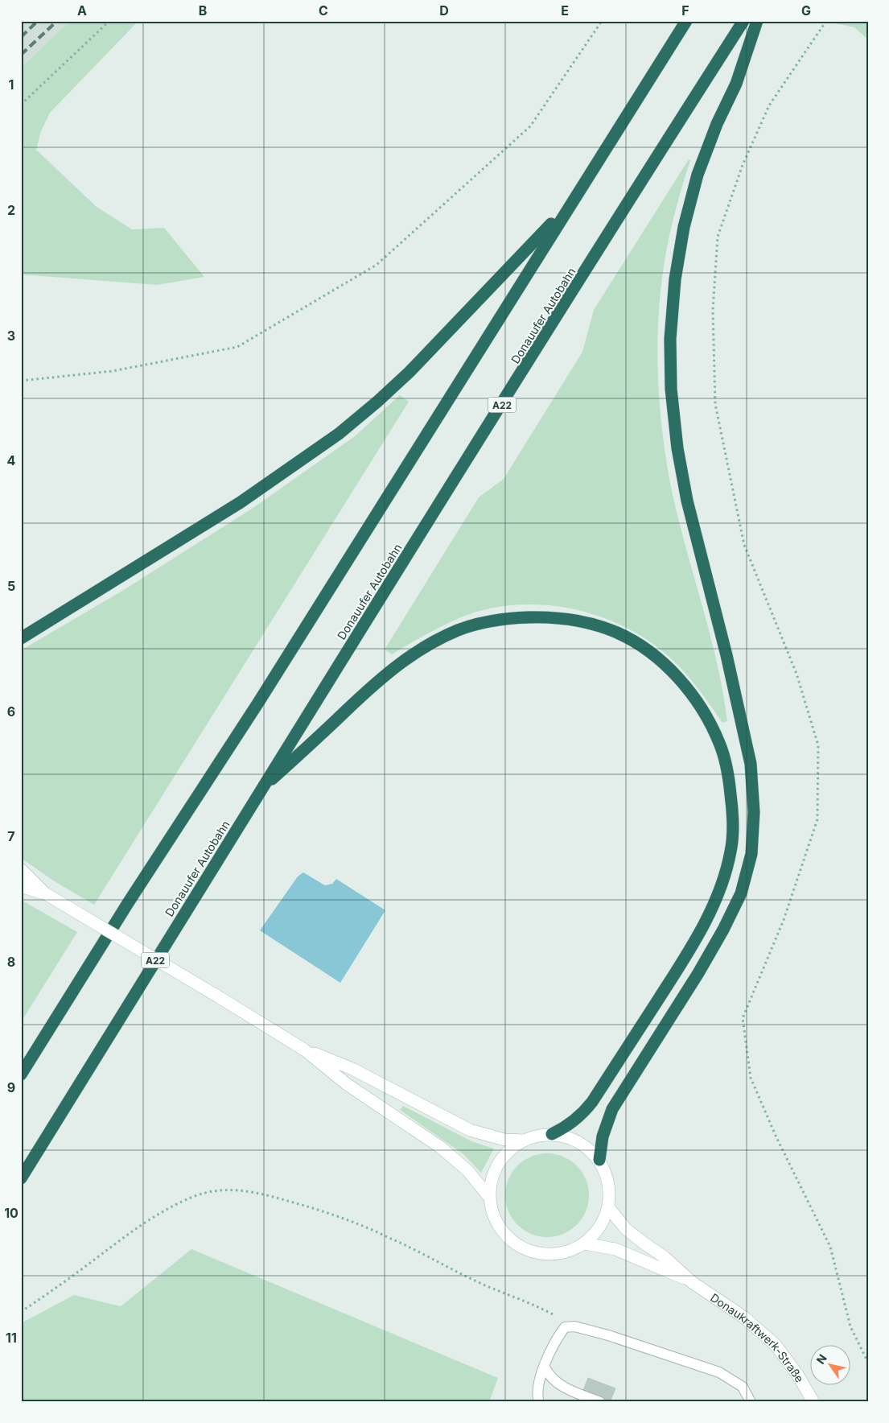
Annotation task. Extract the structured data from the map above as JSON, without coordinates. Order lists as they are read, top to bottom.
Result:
{
  "streets": {
    "highway": ["Donauufer Autobahn", "A22"],
    "main road": ["Donaukraftwerk-Straße"]
  },
  "north": "top left",
  "grid": {
    "columns": [
      "A",
      "B",
      "C",
      "D",
      "E",
      "F",
      "G"
    ],
    "rows": [
      "1",
      "2",
      "3",
      "4",
      "5",
      "6",
      "7",
      "8",
      "9",
      "10",
      "11"
    ]
  }
}
